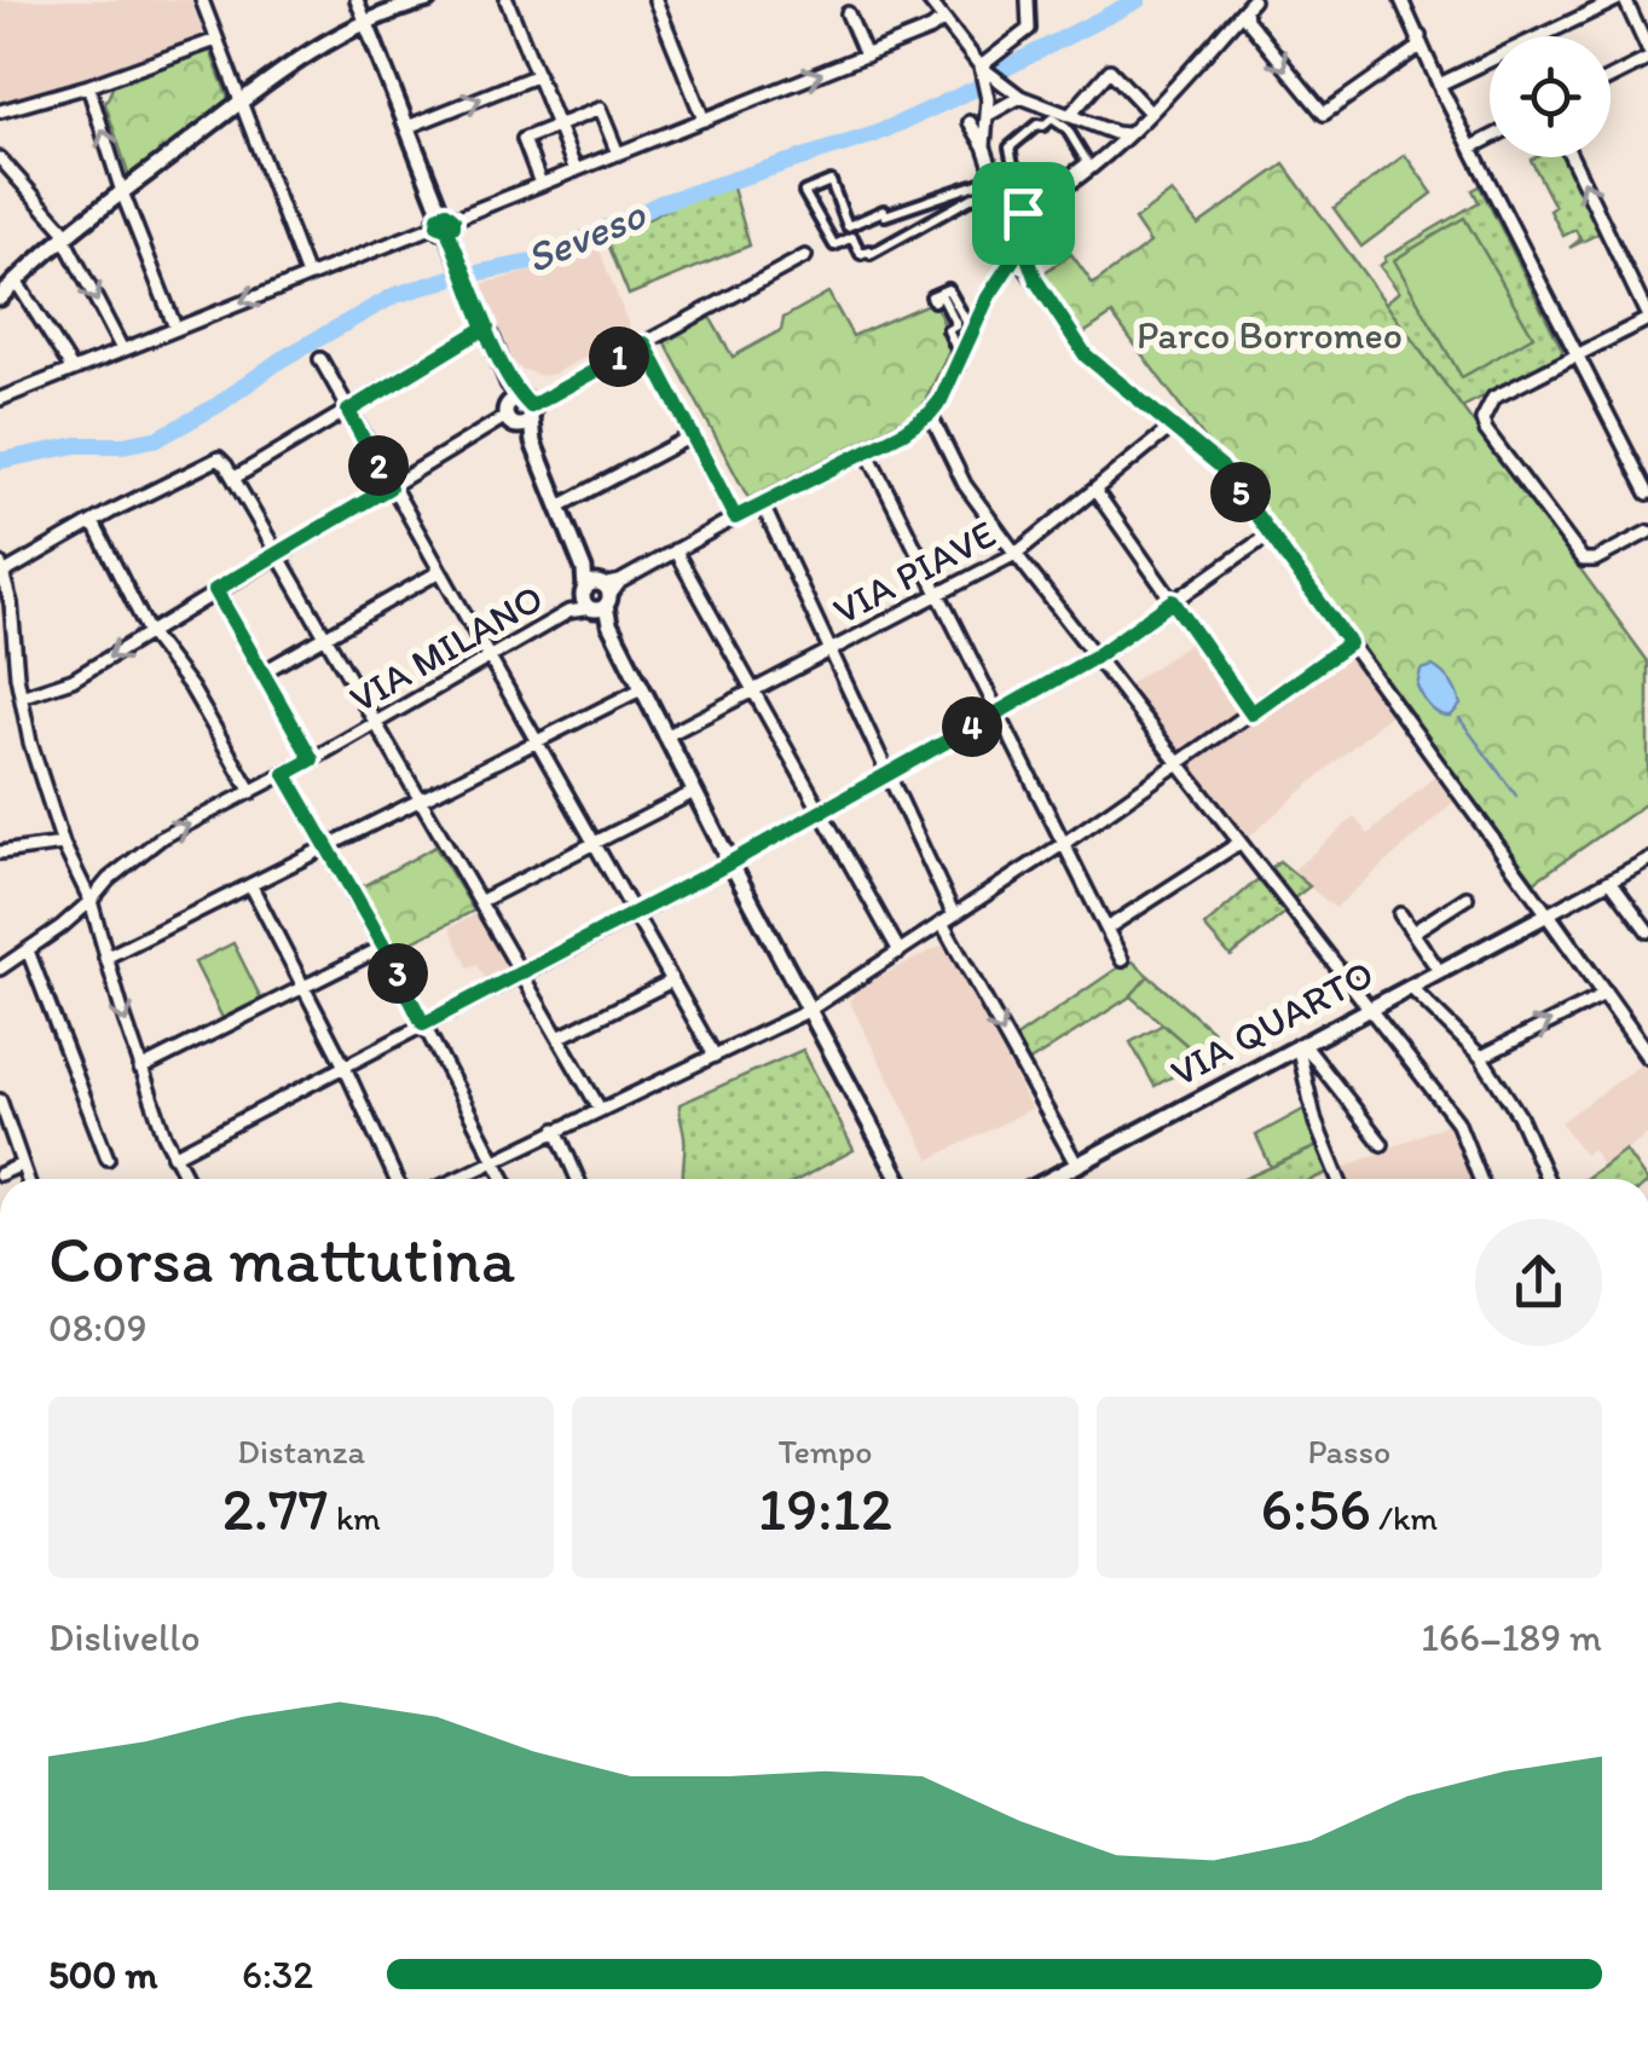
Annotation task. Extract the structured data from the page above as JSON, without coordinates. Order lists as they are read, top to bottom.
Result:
{
  "streets": {
    "street": ["VIA PIAVE", "VIA MILANO", "VIA QUARTO"]
  },
  "water": ["Seveso"],
  "parks": ["Parco Borromeo"],
  "page": {
    "pins": [
      "1",
      "2",
      "5",
      "4",
      "3"
    ],
    "heading": ["Corsa mattutina", "08:09"],
    "stats": [
      ["Distanza", "2.77 km"],
      ["Tempo", "19:12"],
      ["Passo", "6:56 /km"]
    ],
    "chart": ["Dislivello", "166–189 m"],
    "list": [
      {
        "name": "500 m",
        "note": "6:32"
      }
    ]
  }
}
